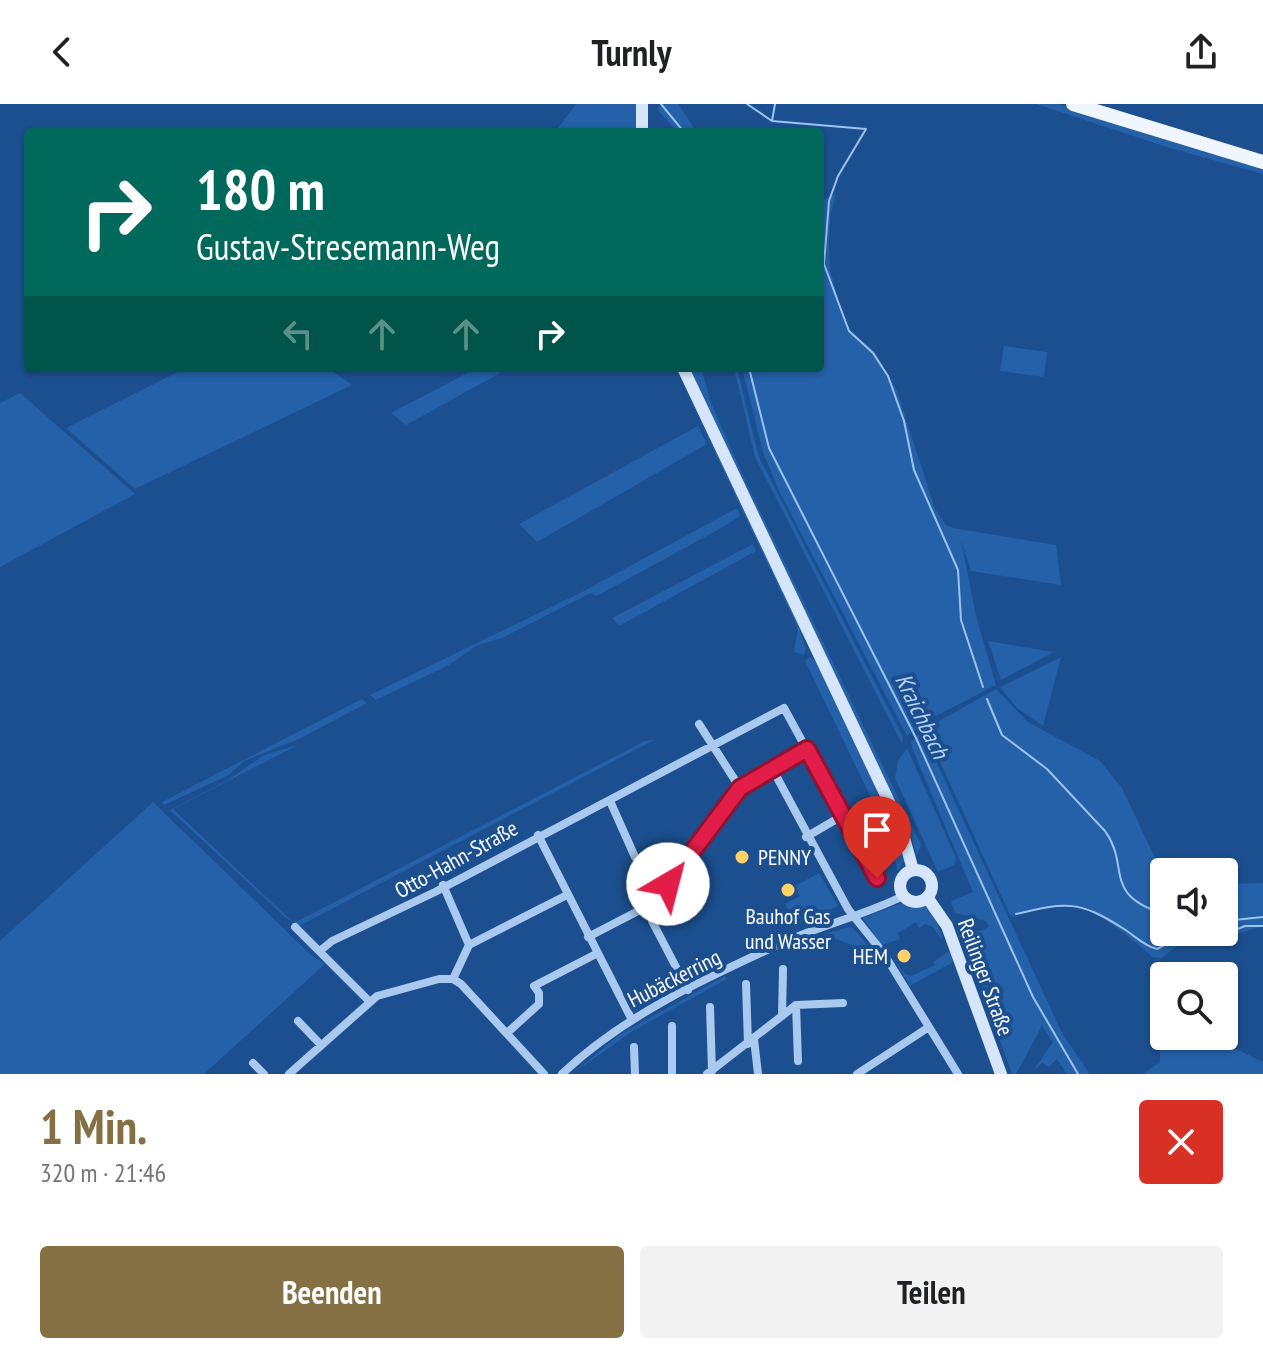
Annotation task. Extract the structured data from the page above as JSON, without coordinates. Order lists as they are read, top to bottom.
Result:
{
  "streets": {
    "main road": ["Reilinger Straße"],
    "street": ["Otto-Hahn-Straße", "Hubäckerring"]
  },
  "crossings": [
    ["Reilinger Straße", "Hubäckerring"]
  ],
  "water": ["Kraichbach"],
  "places": ["PENNY", "Bauhof Gas und Wasser", "HEM"],
  "page": {
    "header": "Turnly",
    "turn": ["180 m", "Gustav-Stresemann-Weg"],
    "heading": ["1 Min.", "320 m · 21:46"],
    "buttons": ["Beenden", "Teilen"]
  }
}
